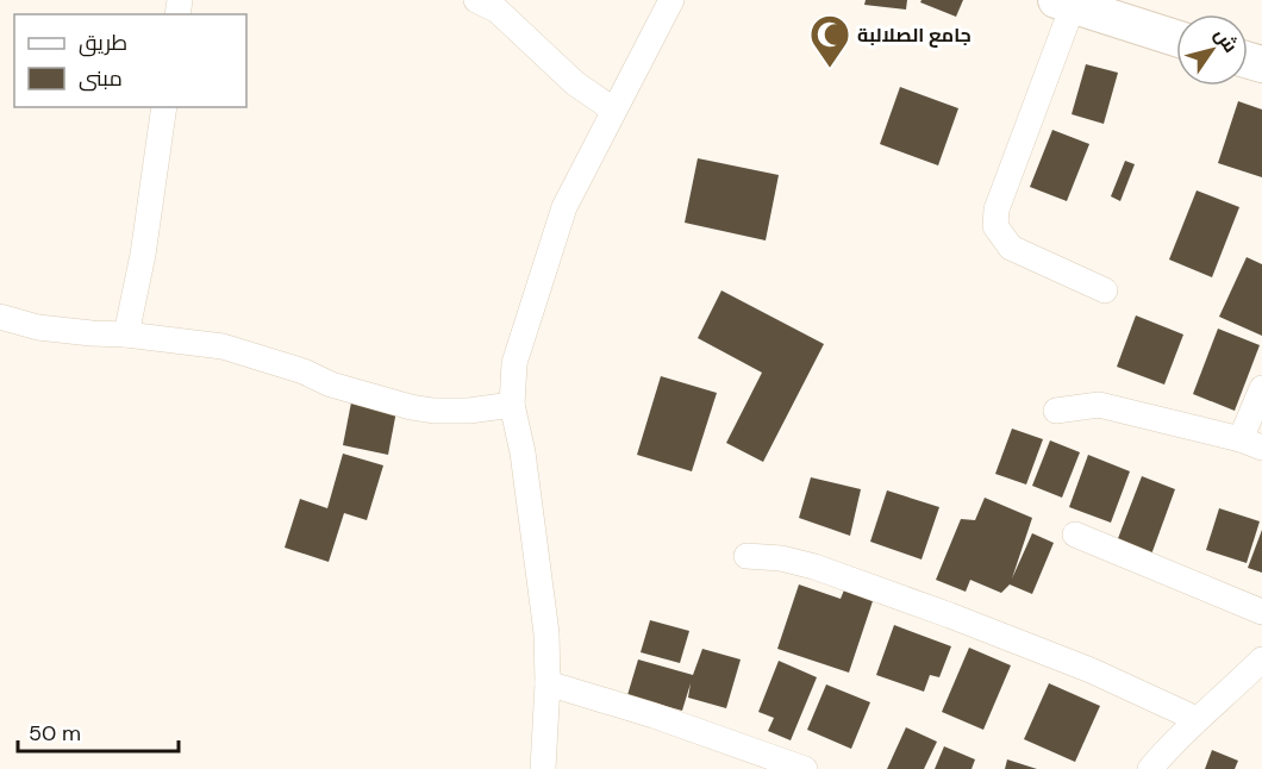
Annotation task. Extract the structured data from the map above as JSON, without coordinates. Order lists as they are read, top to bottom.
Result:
{
  "places": {
    "mosque": ["جامع الصلالبة"]
  },
  "legend": ["طريق", "مبنى"],
  "scale_bar": "50 m",
  "north": "top right"
}
